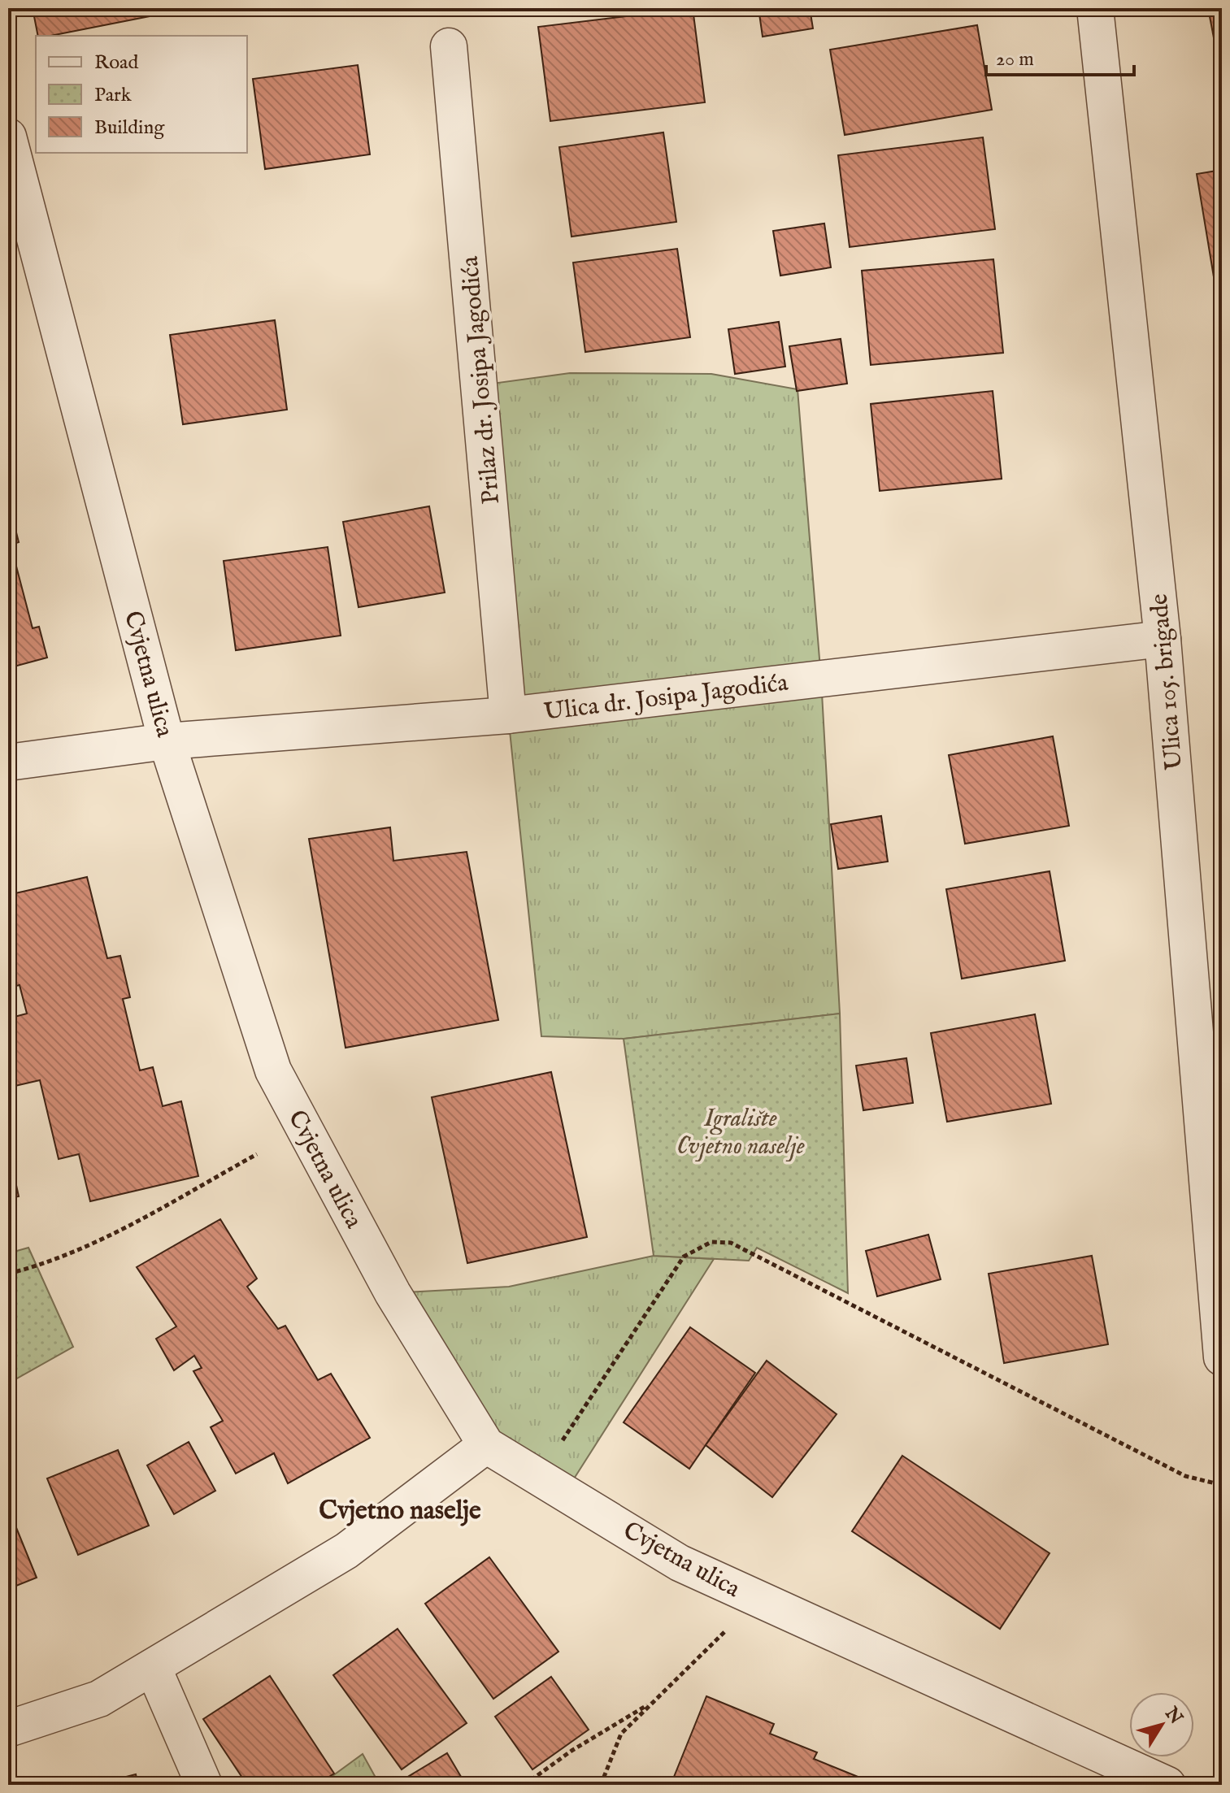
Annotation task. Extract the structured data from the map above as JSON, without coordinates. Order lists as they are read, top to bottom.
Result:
{
  "streets": {
    "street": [
      "Prilaz dr. Josipa Jagodića",
      "Cvjetna ulica",
      "Ulica 105. brigade",
      "Ulica dr. Josipa Jagodića"
    ]
  },
  "crossings": [
    ["Prilaz dr. Josipa Jagodića", "Ulica dr. Josipa Jagodića"],
    ["Cvjetna ulica", "Ulica dr. Josipa Jagodića"],
    ["Ulica 105. brigade", "Ulica dr. Josipa Jagodića"]
  ],
  "districts": ["Cvjetno naselje"],
  "parks": ["Igralište Cvjetno naselje"],
  "legend": ["Road", "Park", "Building"],
  "scale_bar": "20 m",
  "north": "top right"
}
